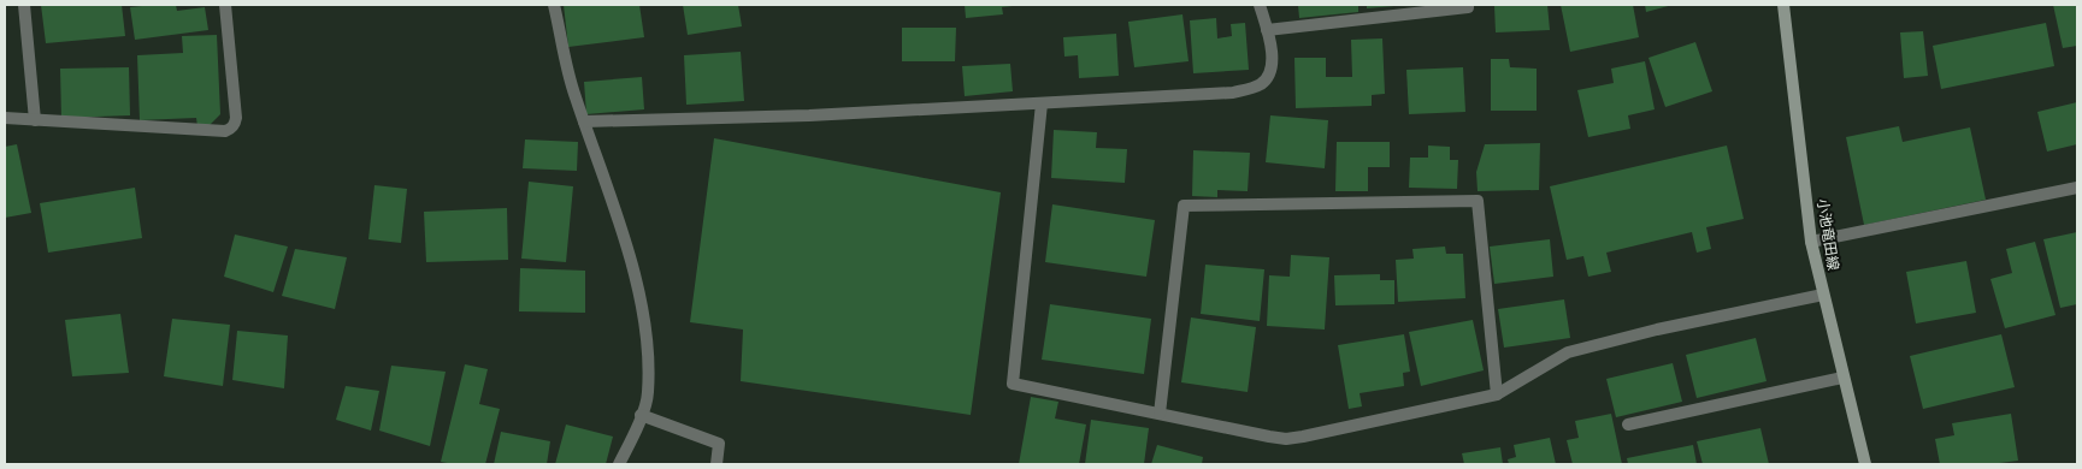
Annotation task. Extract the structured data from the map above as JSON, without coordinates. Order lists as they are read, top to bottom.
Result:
{
  "streets": {
    "main road": ["小池竜田線"]
  }
}
